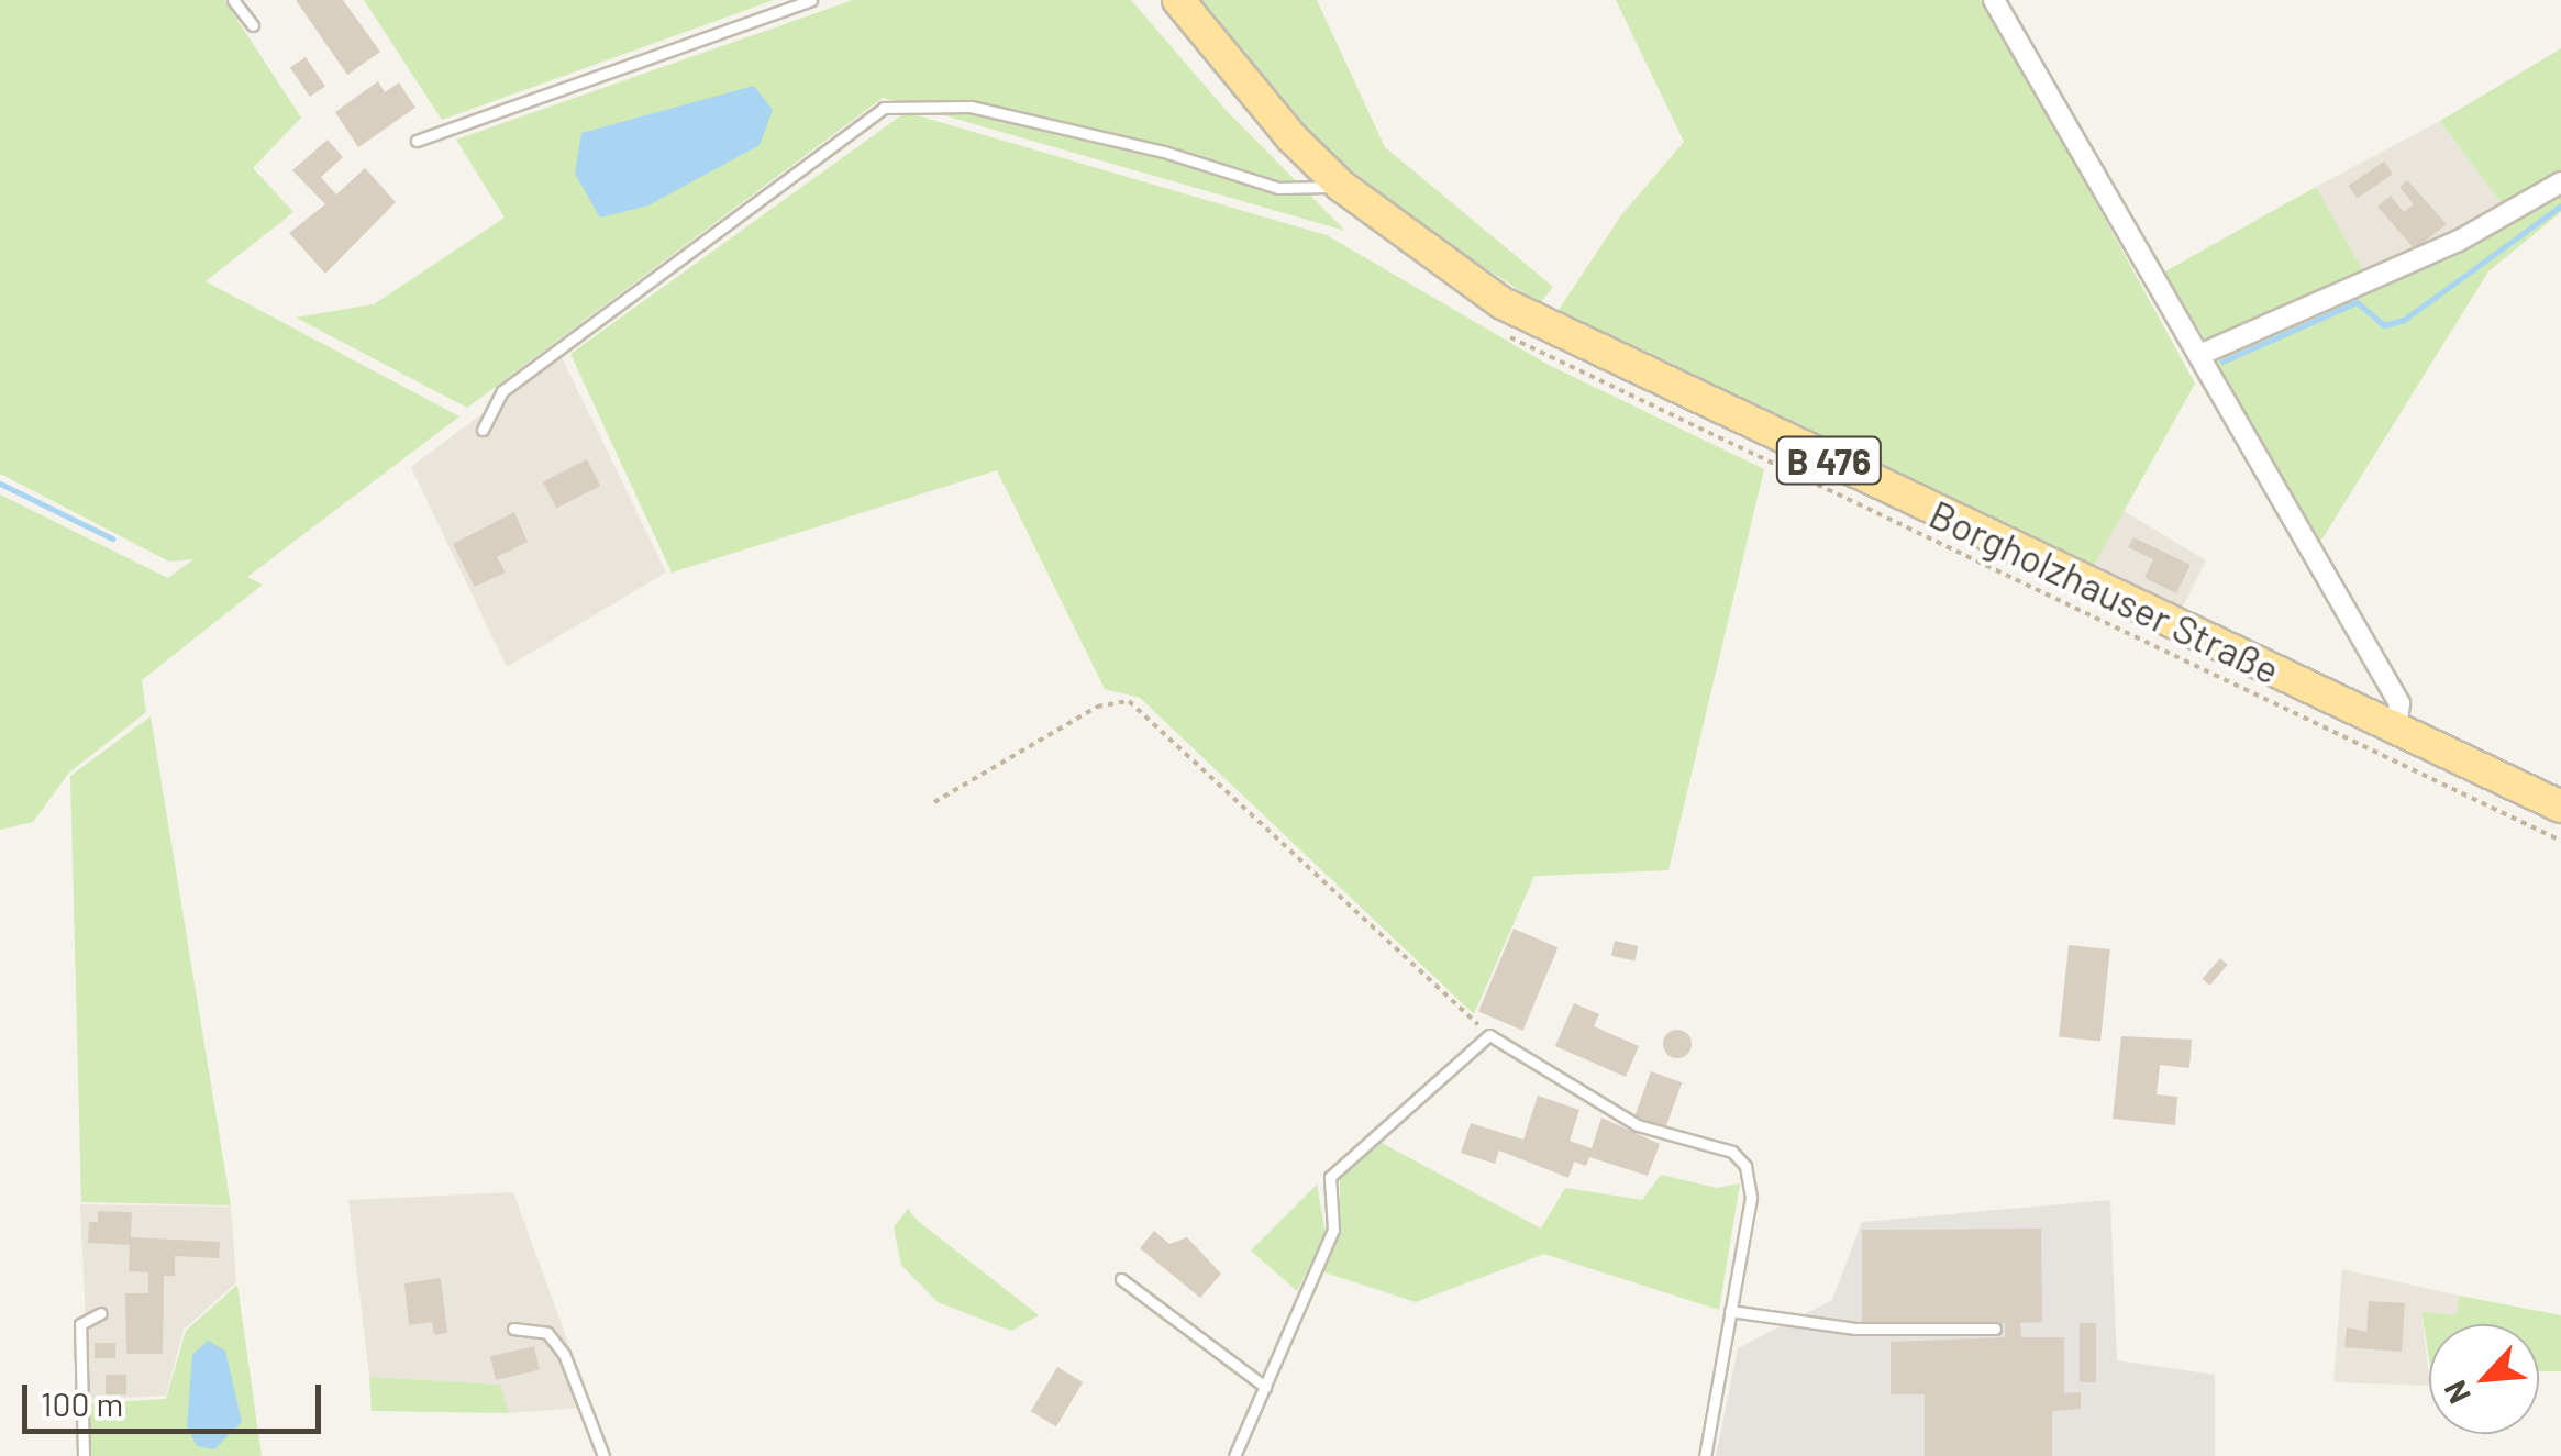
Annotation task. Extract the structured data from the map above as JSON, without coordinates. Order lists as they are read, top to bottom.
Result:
{
  "streets": {
    "main road": ["B 476", "Borgholzhauser Straße"]
  },
  "scale_bar": "100 m",
  "north": "bottom left"
}
